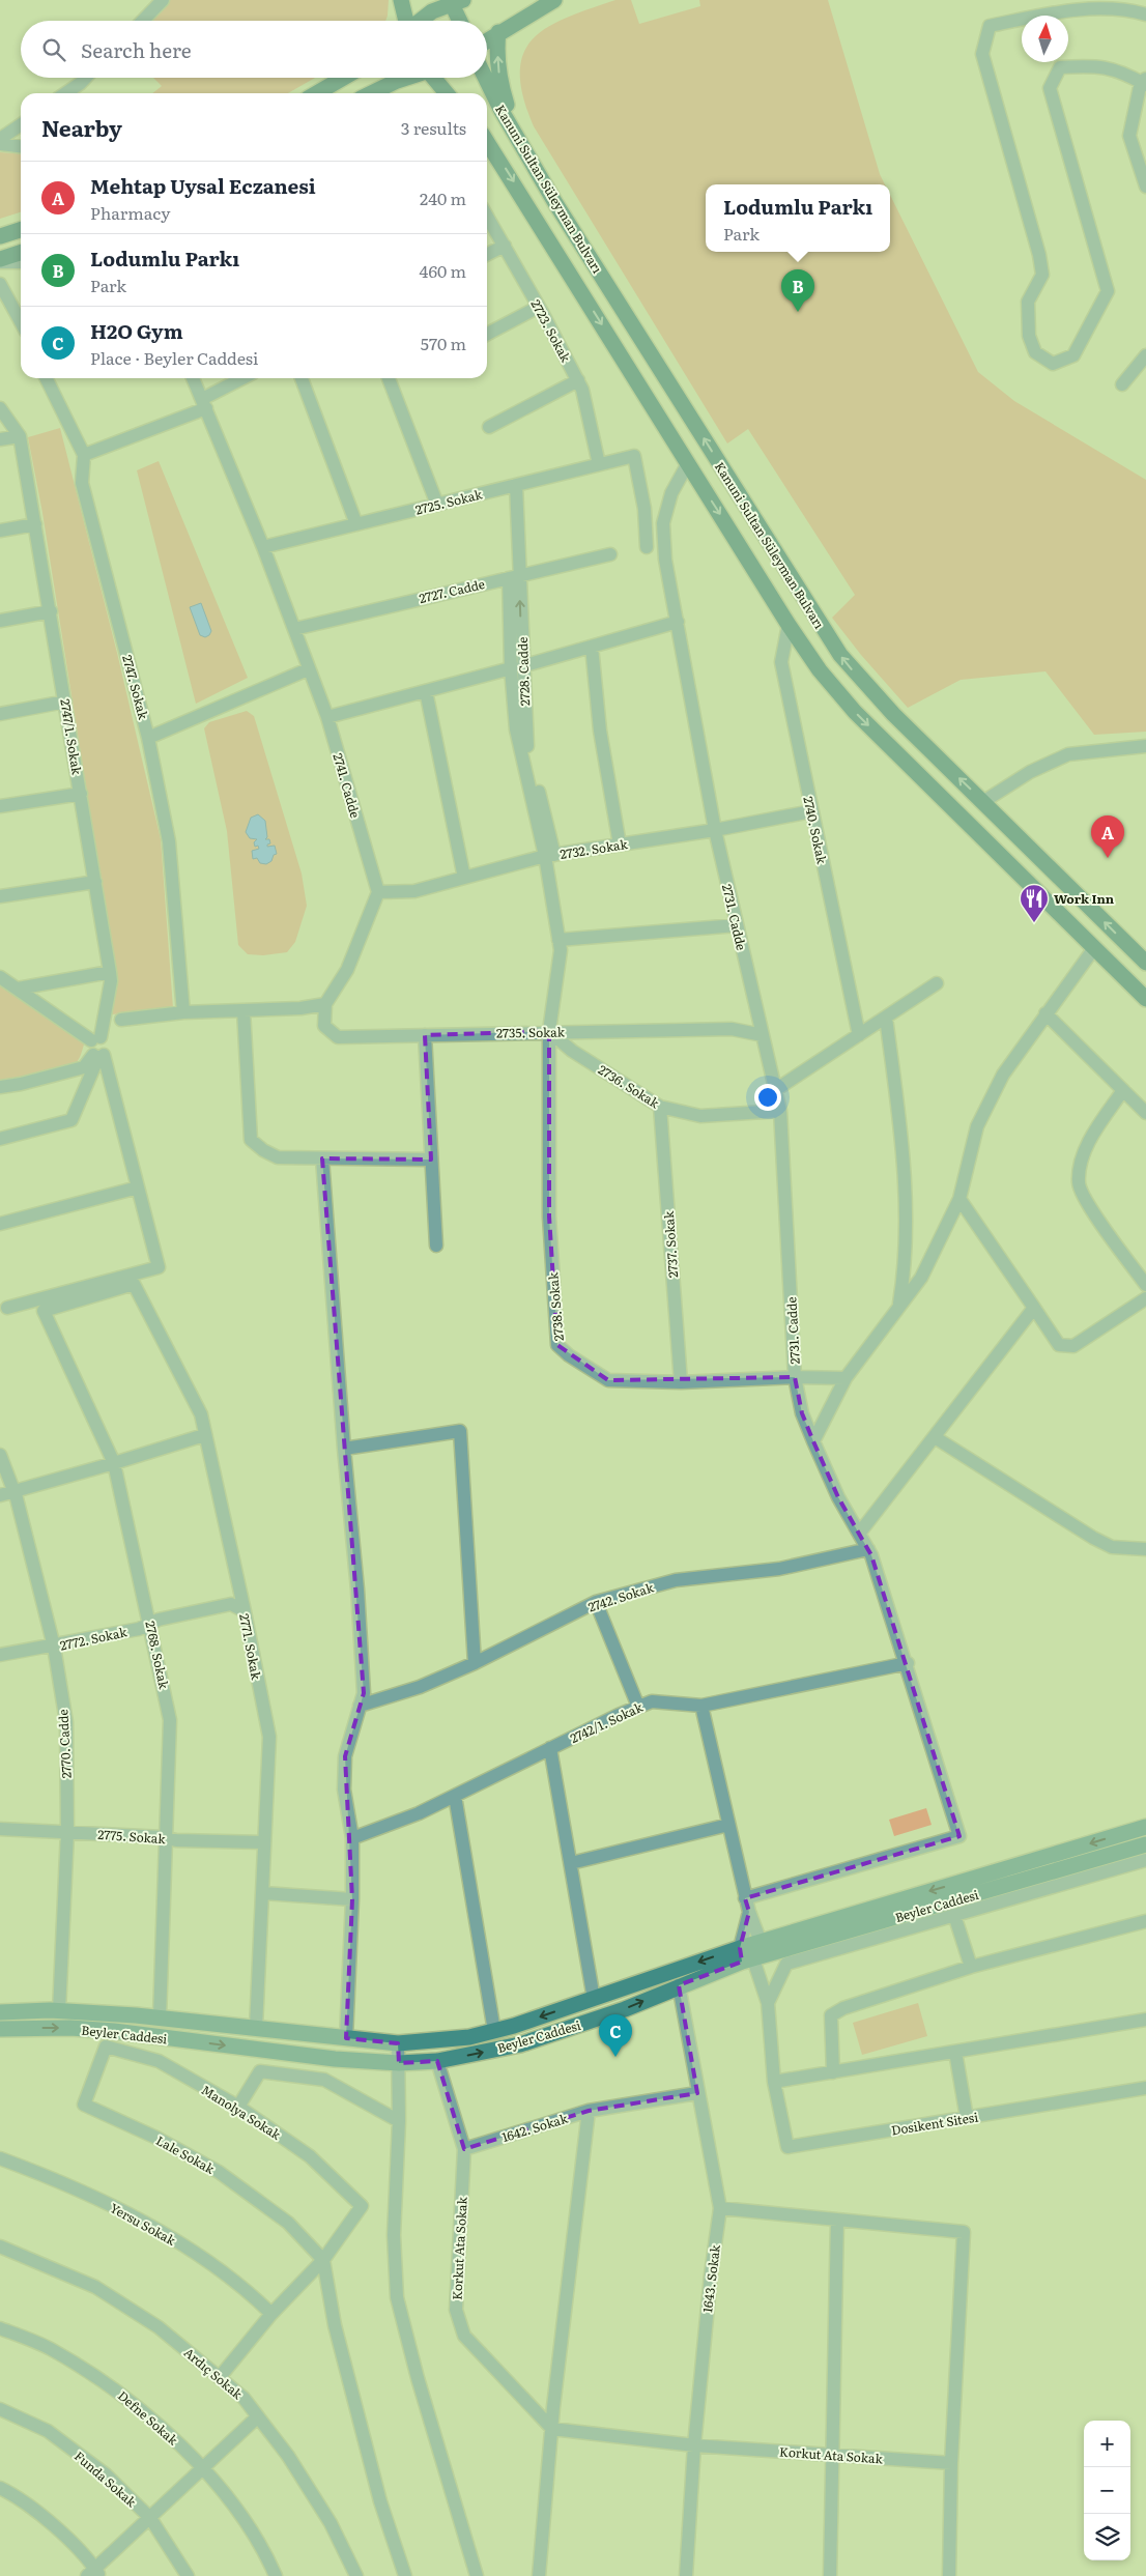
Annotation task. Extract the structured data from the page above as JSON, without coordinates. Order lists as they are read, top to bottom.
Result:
{
  "streets": {
    "main road": ["Kanuni Sultan Süleyman Bulvarı", "Beyler Caddesi"],
    "street": [
      "2723. Sokak",
      "2725. Sokak",
      "2727. Cadde",
      "2728. Cadde",
      "2747. Sokak",
      "2747/1. Sokak",
      "2741. Cadde",
      "2740. Sokak",
      "2732. Sokak",
      "2731. Cadde",
      "2735. Sokak",
      "2736. Sokak",
      "2737. Sokak",
      "2738. Sokak",
      "2742. Sokak",
      "2772. Sokak",
      "2771. Sokak",
      "2768. Sokak",
      "2742/1. Sokak",
      "2770. Cadde",
      "2775. Sokak",
      "Manolya Sokak",
      "Dosikent Sitesi",
      "1642. Sokak",
      "Lale Sokak",
      "Yersu Sokak",
      "Korkut Ata Sokak",
      "1643. Sokak",
      "Ardıç Sokak",
      "Defne Sokak",
      "Funda Sokak"
    ]
  },
  "crossings": [
    ["Kanuni Sultan Süleyman Bulvarı", "2740. Sokak"],
    ["Kanuni Sultan Süleyman Bulvarı", "2731. Cadde"],
    ["2723. Sokak", "2725. Sokak"],
    ["2725. Sokak", "2728. Cadde"],
    ["2725. Sokak", "2741. Cadde"],
    ["2727. Cadde", "2728. Cadde"],
    ["2727. Cadde", "2741. Cadde"],
    ["2728. Cadde", "2732. Sokak"],
    ["2728. Cadde", "2735. Sokak"],
    ["2728. Cadde", "2736. Sokak"],
    ["2728. Cadde", "2738. Sokak"],
    ["2741. Cadde", "2732. Sokak"],
    ["2740. Sokak", "2732. Sokak"],
    ["2732. Sokak", "2731. Cadde"],
    ["2731. Cadde", "2735. Sokak"],
    ["2731. Cadde", "2736. Sokak"],
    ["2731. Cadde", "2738. Sokak"],
    ["2731. Cadde", "2742. Sokak"],
    ["2731. Cadde", "2742/1. Sokak"],
    ["2735. Sokak", "2736. Sokak"],
    ["2735. Sokak", "2738. Sokak"],
    ["2736. Sokak", "2737. Sokak"],
    ["2736. Sokak", "2738. Sokak"],
    ["2737. Sokak", "2738. Sokak"],
    ["2772. Sokak", "2771. Sokak"],
    ["2772. Sokak", "2768. Sokak"],
    ["2772. Sokak", "2770. Cadde"],
    ["2771. Sokak", "2768. Sokak"],
    ["2771. Sokak", "2775. Sokak"],
    ["2771. Sokak", "Beyler Caddesi"],
    ["2768. Sokak", "2775. Sokak"],
    ["2768. Sokak", "Beyler Caddesi"],
    ["2770. Cadde", "2775. Sokak"],
    ["2770. Cadde", "Beyler Caddesi"],
    ["Beyler Caddesi", "1643. Sokak"],
    ["Manolya Sokak", "Lale Sokak"],
    ["1642. Sokak", "Korkut Ata Sokak"],
    ["1642. Sokak", "1643. Sokak"],
    ["Korkut Ata Sokak", "1643. Sokak"]
  ],
  "places": {
    "restaurant": ["Work Inn"]
  },
  "north": "top",
  "page": {
    "search": "Search here",
    "heading": ["Nearby", "3 results"],
    "list": [
      {
        "mark": "A",
        "name": "Mehtap Uysal Eczanesi",
        "note": "Pharmacy",
        "value": "240 m"
      },
      {
        "mark": "B",
        "name": "Lodumlu Parkı",
        "note": "Park",
        "value": "460 m"
      },
      {
        "mark": "C",
        "name": "H2O Gym",
        "note": "Place · Beyler Caddesi",
        "value": "570 m"
      }
    ],
    "popup": ["Lodumlu Parkı", "Park"],
    "pins": ["B", "A", "C"],
    "map_buttons": ["+", "−"]
  }
}
